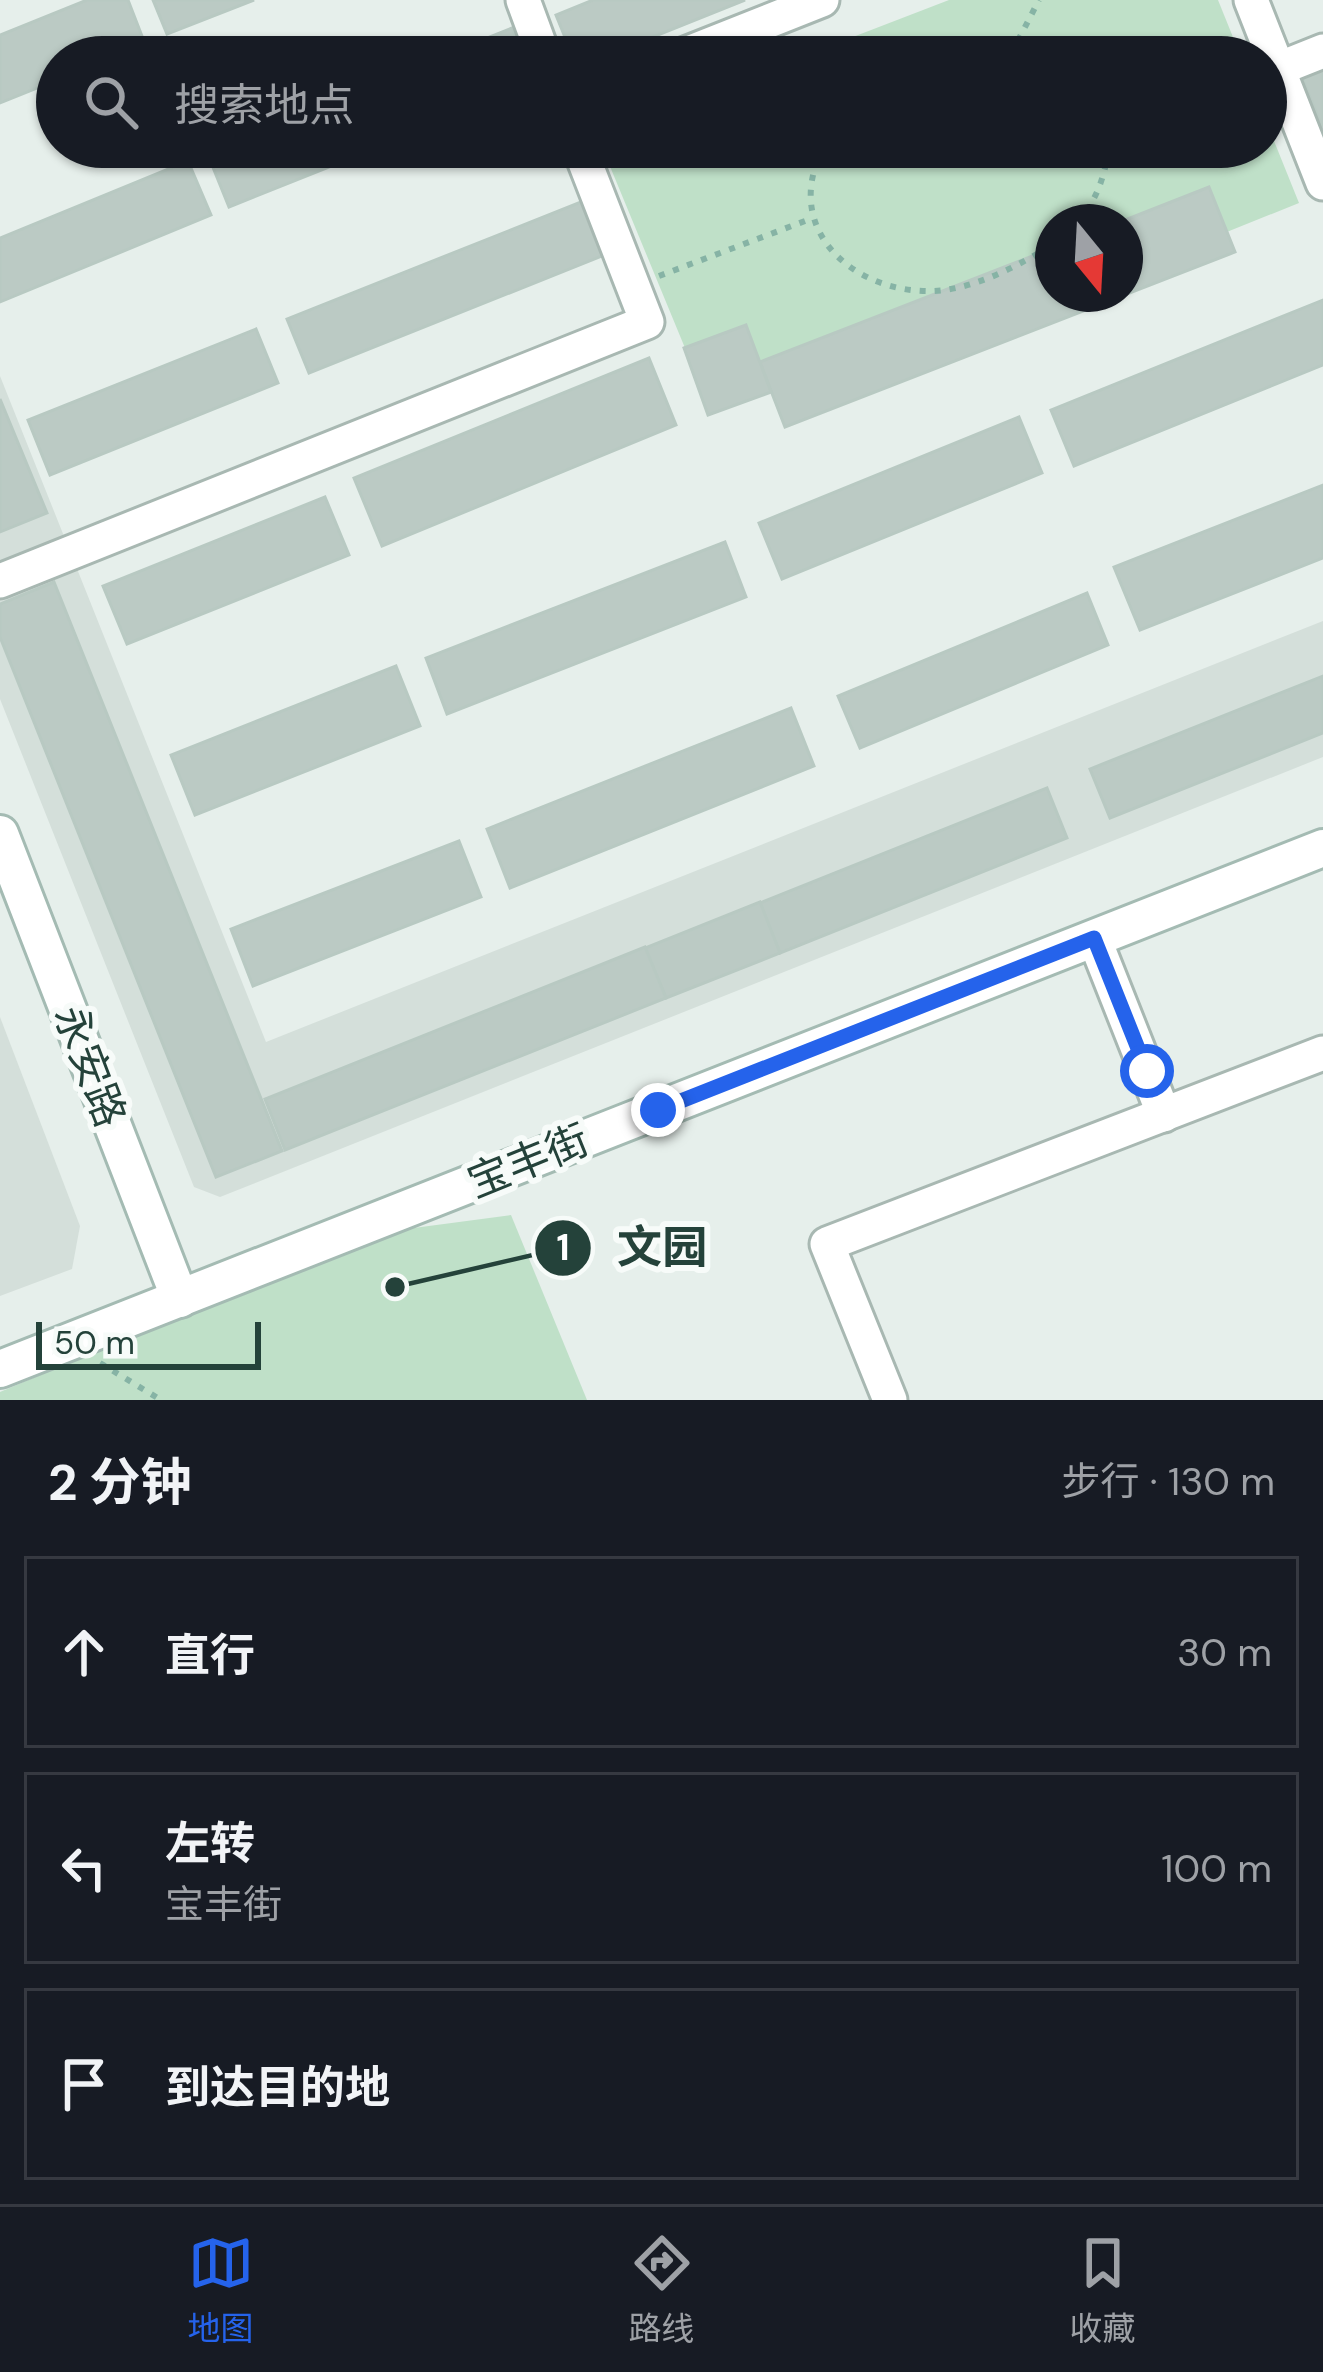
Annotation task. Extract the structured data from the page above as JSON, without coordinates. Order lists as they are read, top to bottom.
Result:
{
  "streets": {
    "street": ["永安路", "宝丰街"]
  },
  "crossings": [
    ["永安路", "宝丰街"]
  ],
  "places": ["文园"],
  "scale_bar": "50 m",
  "north": "bottom",
  "page": {
    "search": "搜索地点",
    "scale": "50 m",
    "heading": ["2 分钟", "步行 · 130 m"],
    "list": [
      ["直行", "30 m"],
      ["左转", "宝丰街", "100 m"],
      "到达目的地"
    ],
    "nav": ["地图", "路线", "收藏"]
  }
}
